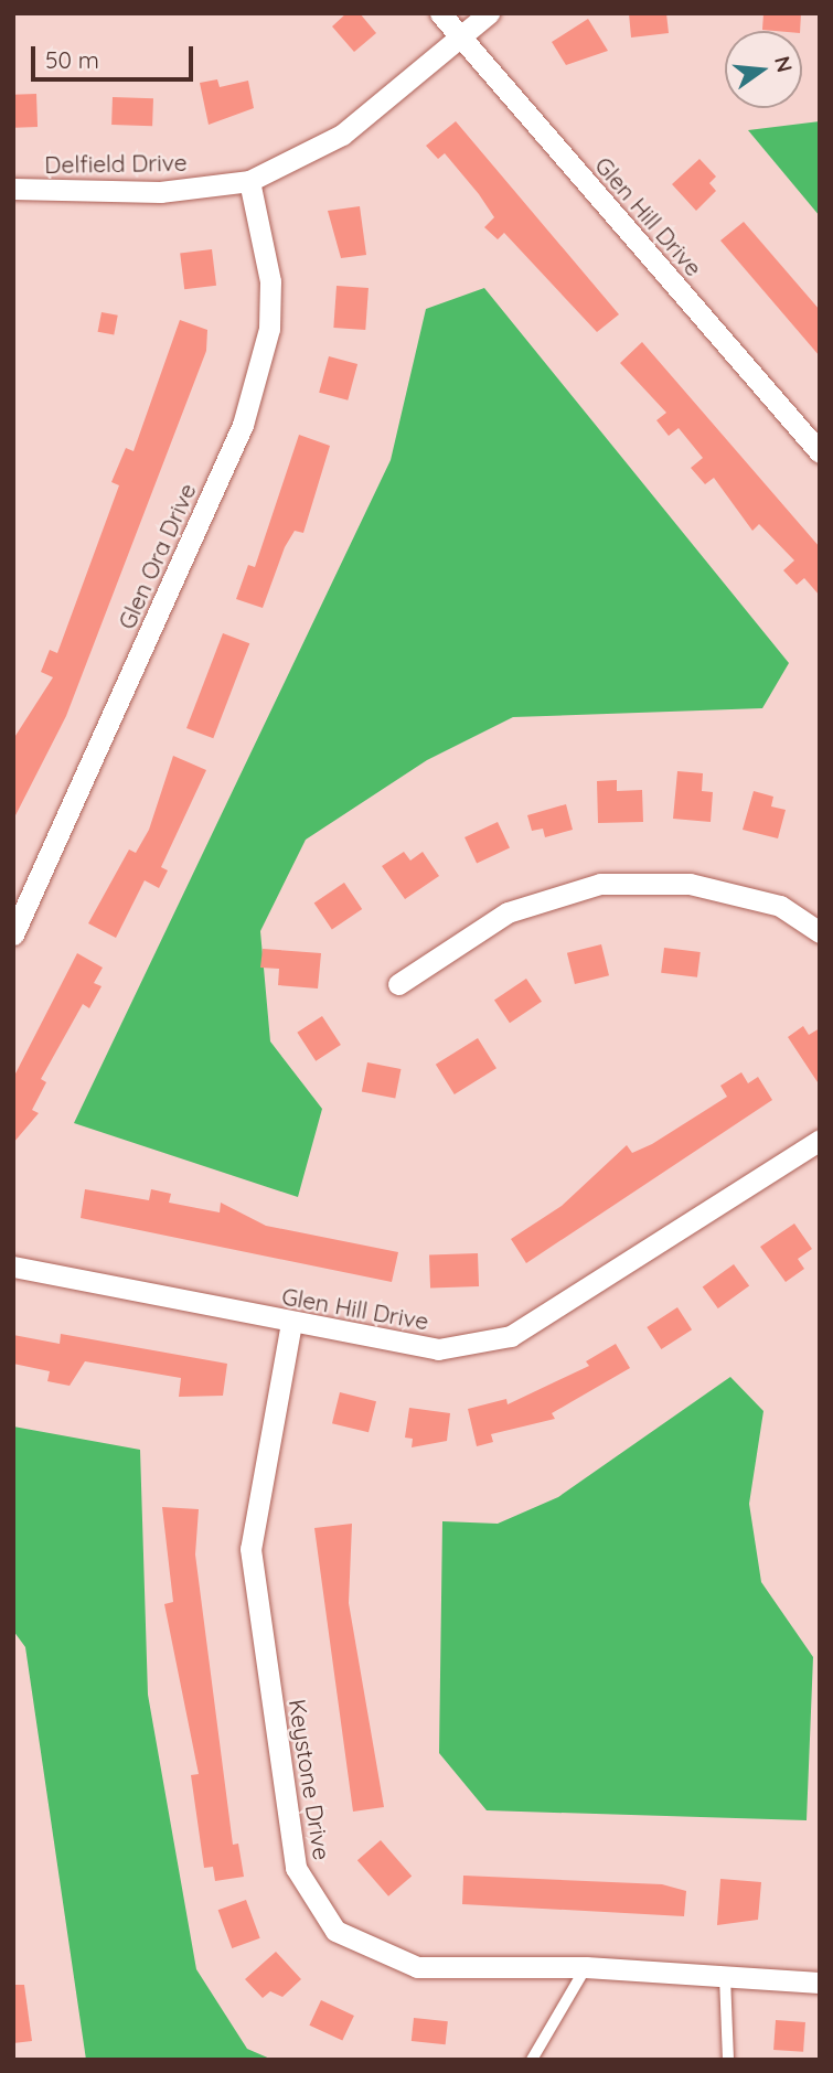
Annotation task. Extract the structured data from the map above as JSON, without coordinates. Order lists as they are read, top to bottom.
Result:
{
  "streets": {
    "street": [
      "Delfield Drive",
      "Glen Hill Drive",
      "Glen Ora Drive",
      "Keystone Drive"
    ]
  },
  "crossings": [
    ["Delfield Drive", "Glen Hill Drive"],
    ["Delfield Drive", "Glen Ora Drive"],
    ["Glen Hill Drive", "Keystone Drive"]
  ],
  "scale_bar": "50 m",
  "north": "right"
}
